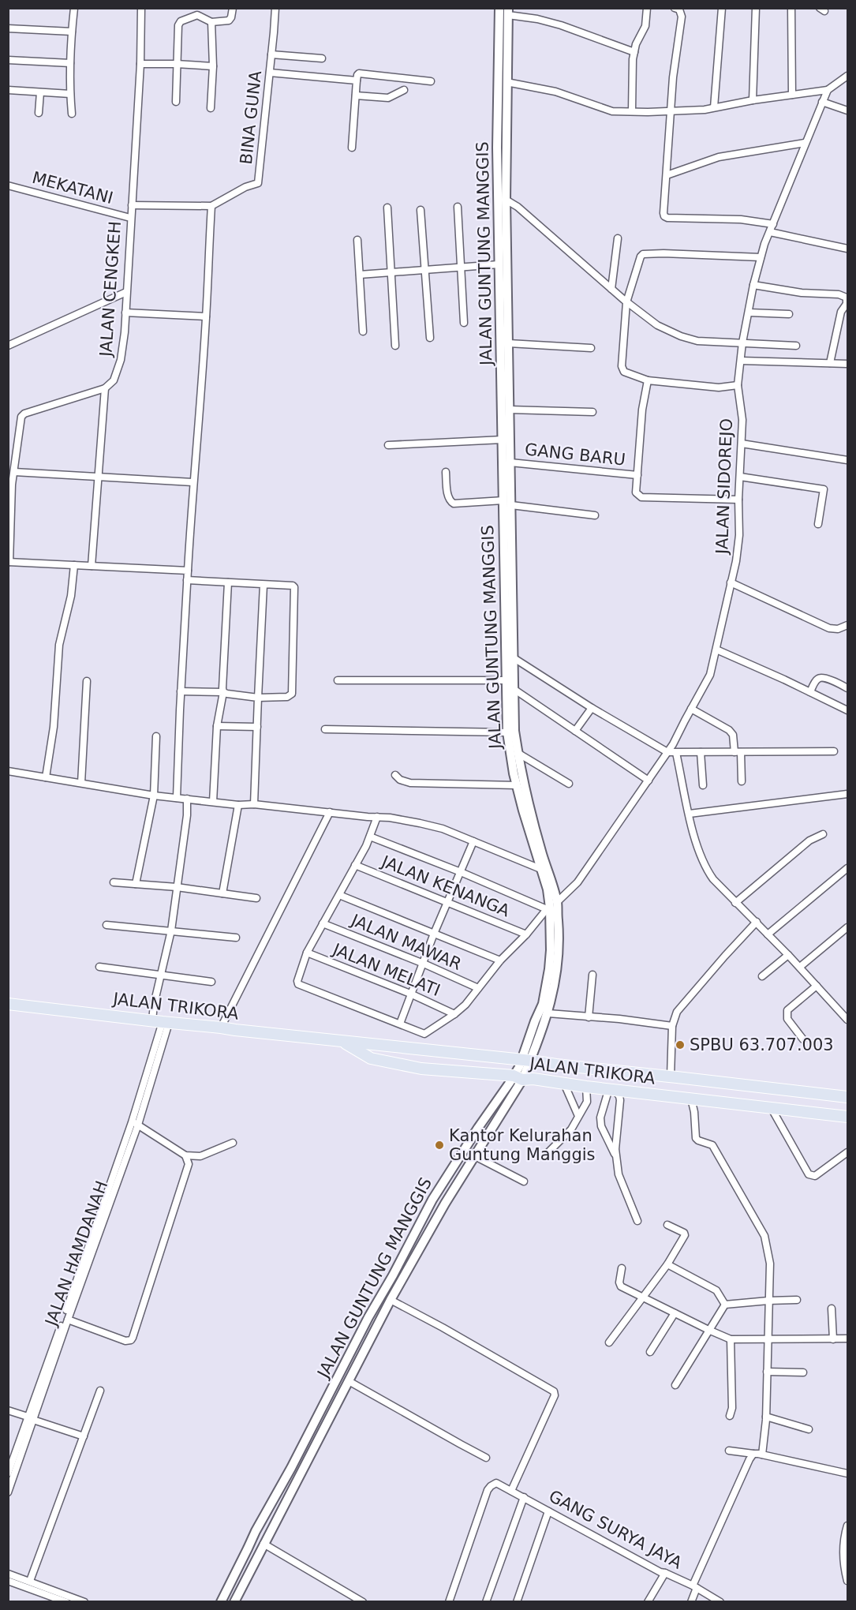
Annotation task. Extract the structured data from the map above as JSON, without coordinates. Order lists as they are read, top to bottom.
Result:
{
  "streets": {
    "main road": ["JALAN TRIKORA"],
    "street": [
      "BINA GUNA",
      "MEKATANI",
      "JALAN GUNTUNG MANGGIS",
      "JALAN CENGKEH",
      "GANG BARU",
      "JALAN SIDOREJO",
      "JALAN KENANGA",
      "JALAN MAWAR",
      "JALAN MELATI",
      "JALAN HAMDANAH",
      "GANG SURYA JAYA"
    ]
  },
  "crossings": [
    ["BINA GUNA", "JALAN CENGKEH"],
    ["MEKATANI", "JALAN CENGKEH"],
    ["JALAN GUNTUNG MANGGIS", "GANG BARU"],
    ["JALAN GUNTUNG MANGGIS", "JALAN SIDOREJO"],
    ["JALAN GUNTUNG MANGGIS", "JALAN TRIKORA"],
    ["JALAN SIDOREJO", "JALAN KENANGA"],
    ["JALAN SIDOREJO", "JALAN MAWAR"],
    ["JALAN SIDOREJO", "JALAN MELATI"],
    ["JALAN TRIKORA", "JALAN HAMDANAH"]
  ],
  "places": ["SPBU 63.707.003", "Kantor Kelurahan Guntung Manggis"]
}
